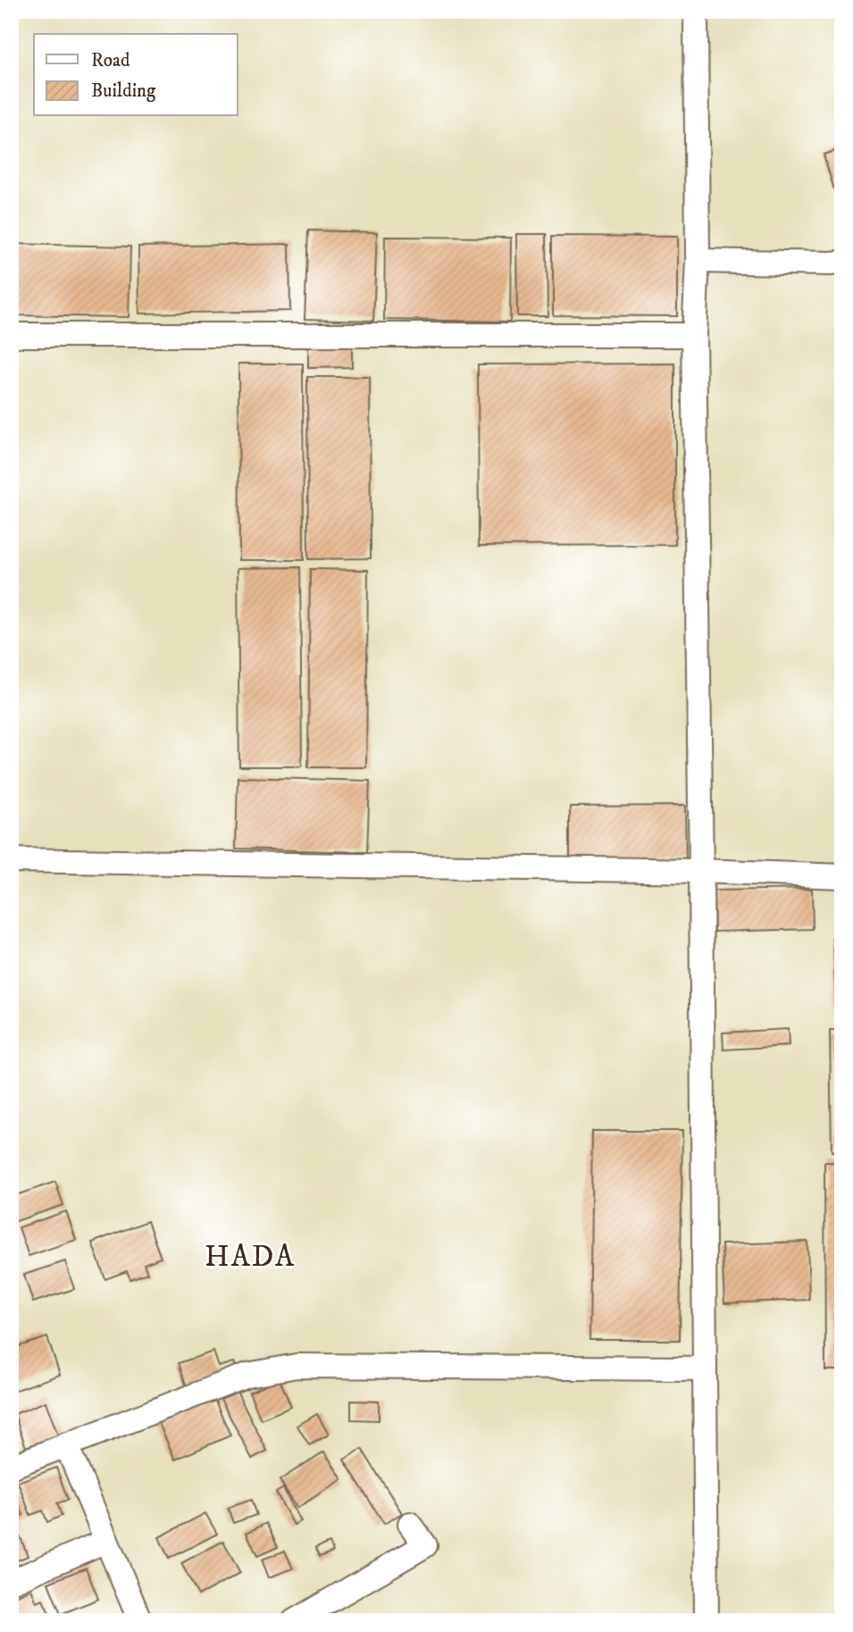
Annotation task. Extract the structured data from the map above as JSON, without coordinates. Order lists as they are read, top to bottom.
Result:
{
  "districts": ["HADA"],
  "legend": ["Road", "Building"]
}
